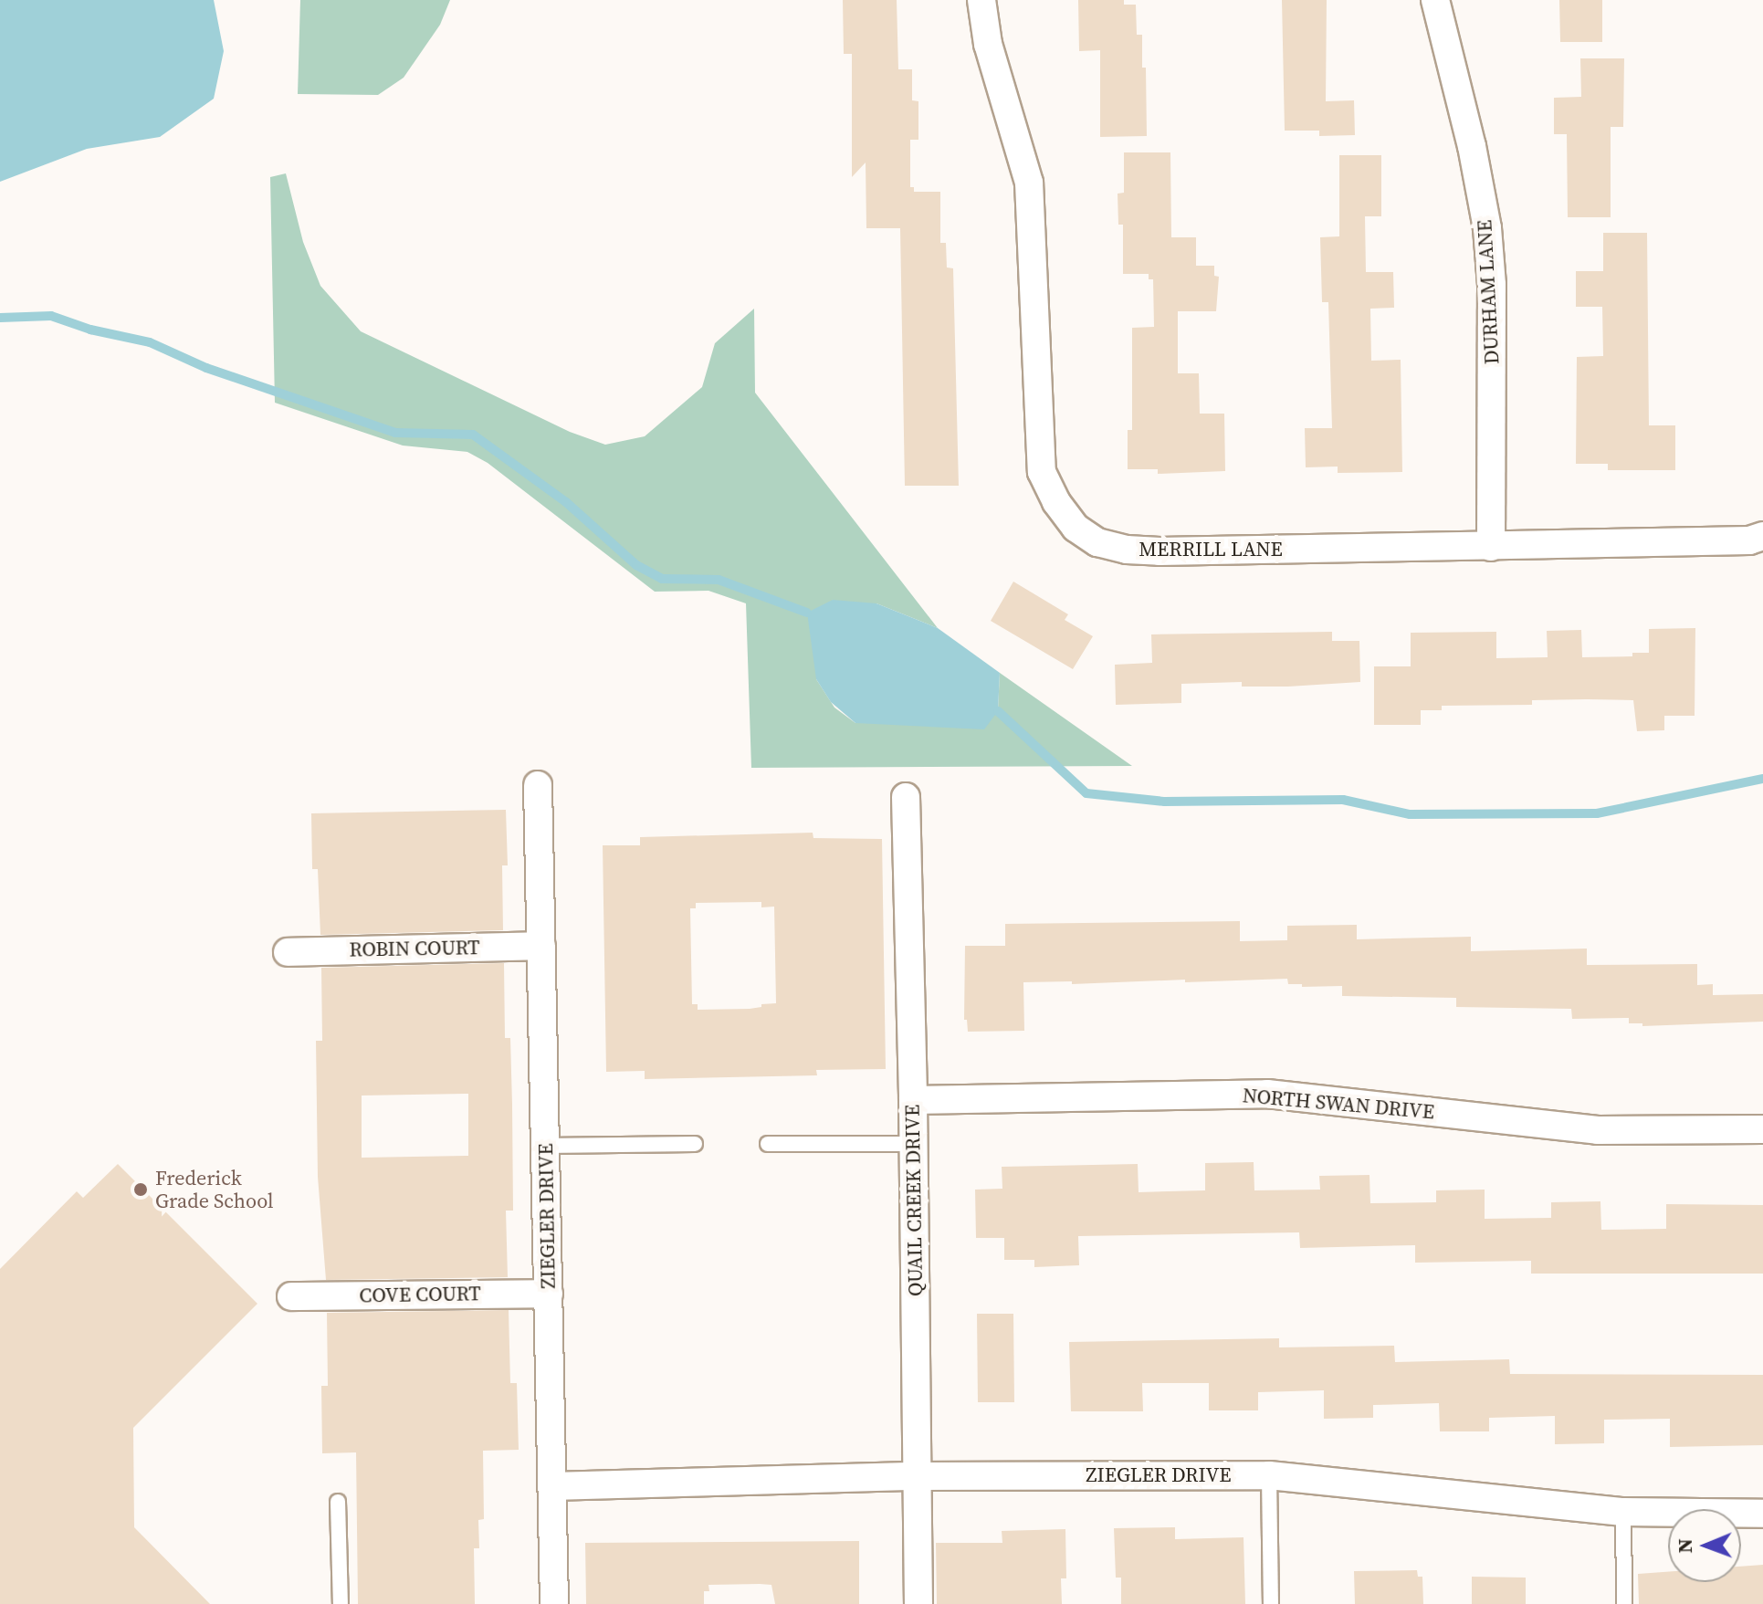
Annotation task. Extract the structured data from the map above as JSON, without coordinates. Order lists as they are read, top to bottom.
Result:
{
  "streets": {
    "street": [
      "DURHAM LANE",
      "MERRILL LANE",
      "ROBIN COURT",
      "NORTH SWAN DRIVE",
      "QUAIL CREEK DRIVE",
      "ZIEGLER DRIVE",
      "COVE COURT"
    ]
  },
  "crossings": [
    ["DURHAM LANE", "MERRILL LANE"],
    ["ROBIN COURT", "ZIEGLER DRIVE"],
    ["NORTH SWAN DRIVE", "QUAIL CREEK DRIVE"],
    ["QUAIL CREEK DRIVE", "ZIEGLER DRIVE"],
    ["ZIEGLER DRIVE", "COVE COURT"]
  ],
  "places": ["Frederick Grade School"],
  "north": "left"
}
